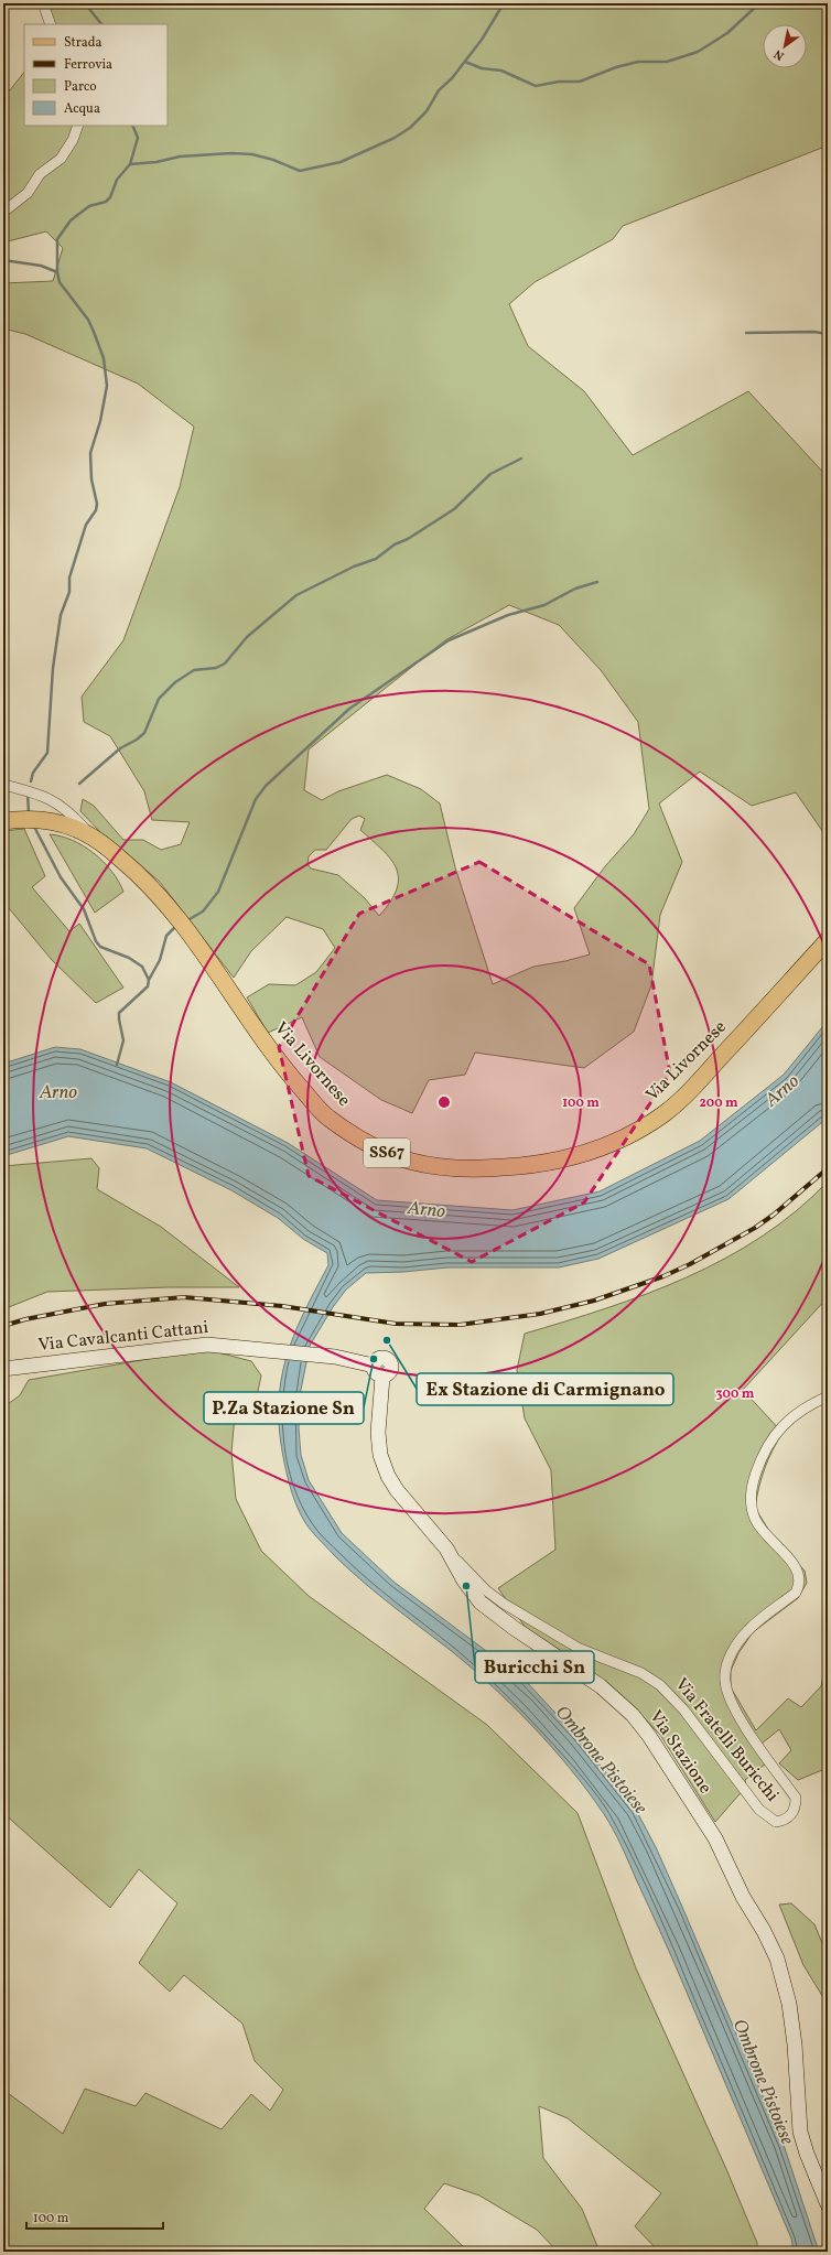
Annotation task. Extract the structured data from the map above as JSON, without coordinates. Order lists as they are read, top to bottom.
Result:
{
  "streets": {
    "main road": ["Via Livornese", "SS67"],
    "street": ["Via Cavalcanti Cattani", "Via Fratelli Buricchi", "Via Stazione"]
  },
  "crossings": [
    ["Via Cavalcanti Cattani", "Via Stazione"],
    ["Via Fratelli Buricchi", "Via Stazione"]
  ],
  "water": ["Arno", "Ombrone Pistoiese"],
  "places": ["Ex Stazione di Carmignano", "P.Za Stazione Sn", "Buricchi Sn"],
  "legend": [
    "Strada",
    "Ferrovia",
    "Parco",
    "Acqua"
  ],
  "scale_bar": "100 m",
  "north": "bottom left",
  "rings": ["100 m", "200 m", "300 m"]
}
